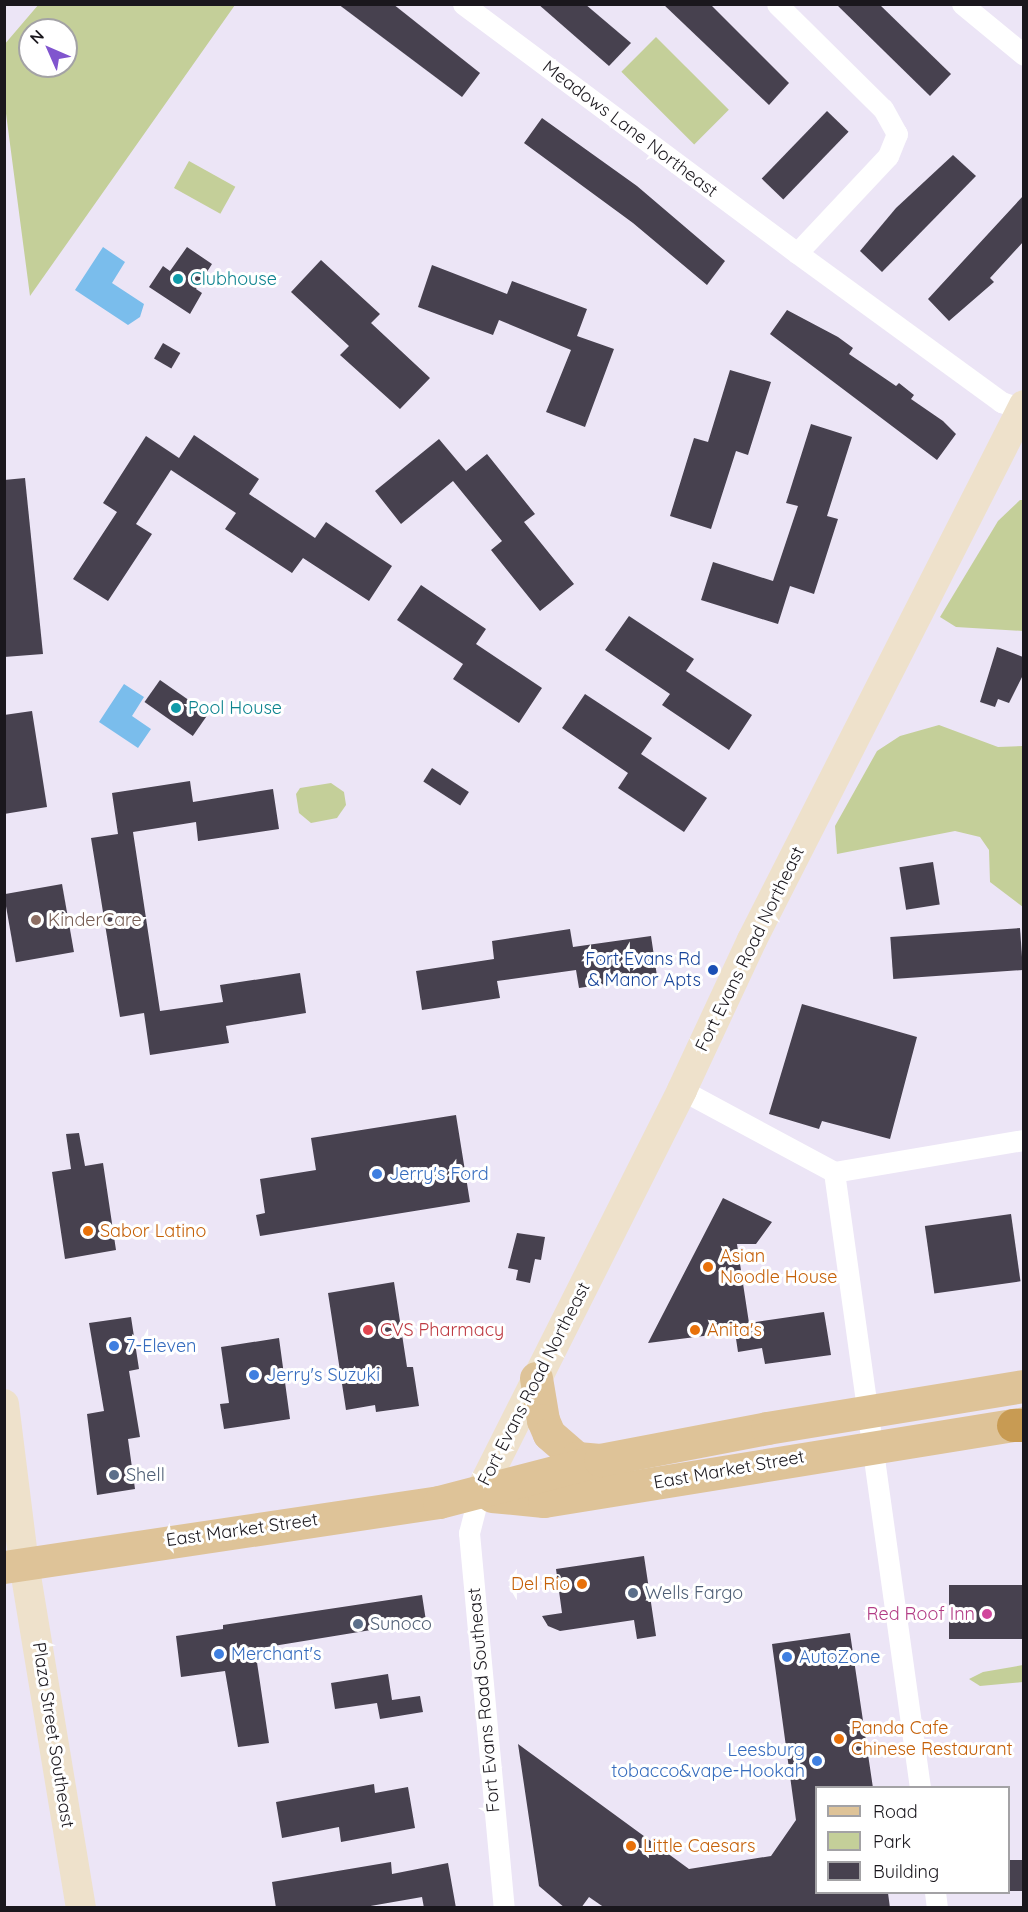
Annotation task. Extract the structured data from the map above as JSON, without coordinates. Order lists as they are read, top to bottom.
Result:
{
  "streets": {
    "main road": ["East Market Street"],
    "street": [
      "Meadows Lane Northeast",
      "Fort Evans Road Northeast",
      "Fort Evans Road Southeast",
      "Plaza Street Southeast"
    ]
  },
  "crossings": [
    ["Meadows Lane Northeast", "Fort Evans Road Northeast"],
    ["Fort Evans Road Northeast", "East Market Street"],
    ["Fort Evans Road Northeast", "Fort Evans Road Southeast"],
    ["East Market Street", "Fort Evans Road Southeast"],
    ["East Market Street", "Plaza Street Southeast"]
  ],
  "places": [
    "Clubhouse",
    "Pool House",
    "KinderCare",
    "Fort Evans Rd & Manor Apts",
    "Jerry's Ford",
    "Sabor Latino",
    "Asian Noodle House",
    "CVS Pharmacy",
    "Anita's",
    "7-Eleven",
    "Jerry's Suzuki",
    "Shell",
    "Del Rio",
    "Wells Fargo",
    "Red Roof Inn",
    "Sunoco",
    "Merchant's",
    "AutoZone",
    "Panda Cafe Chinese Restaurant",
    "Leesburg tobacco&vape-Hookah",
    "Little Caesars"
  ],
  "legend": ["Road", "Park", "Building"],
  "north": "top left"
}
